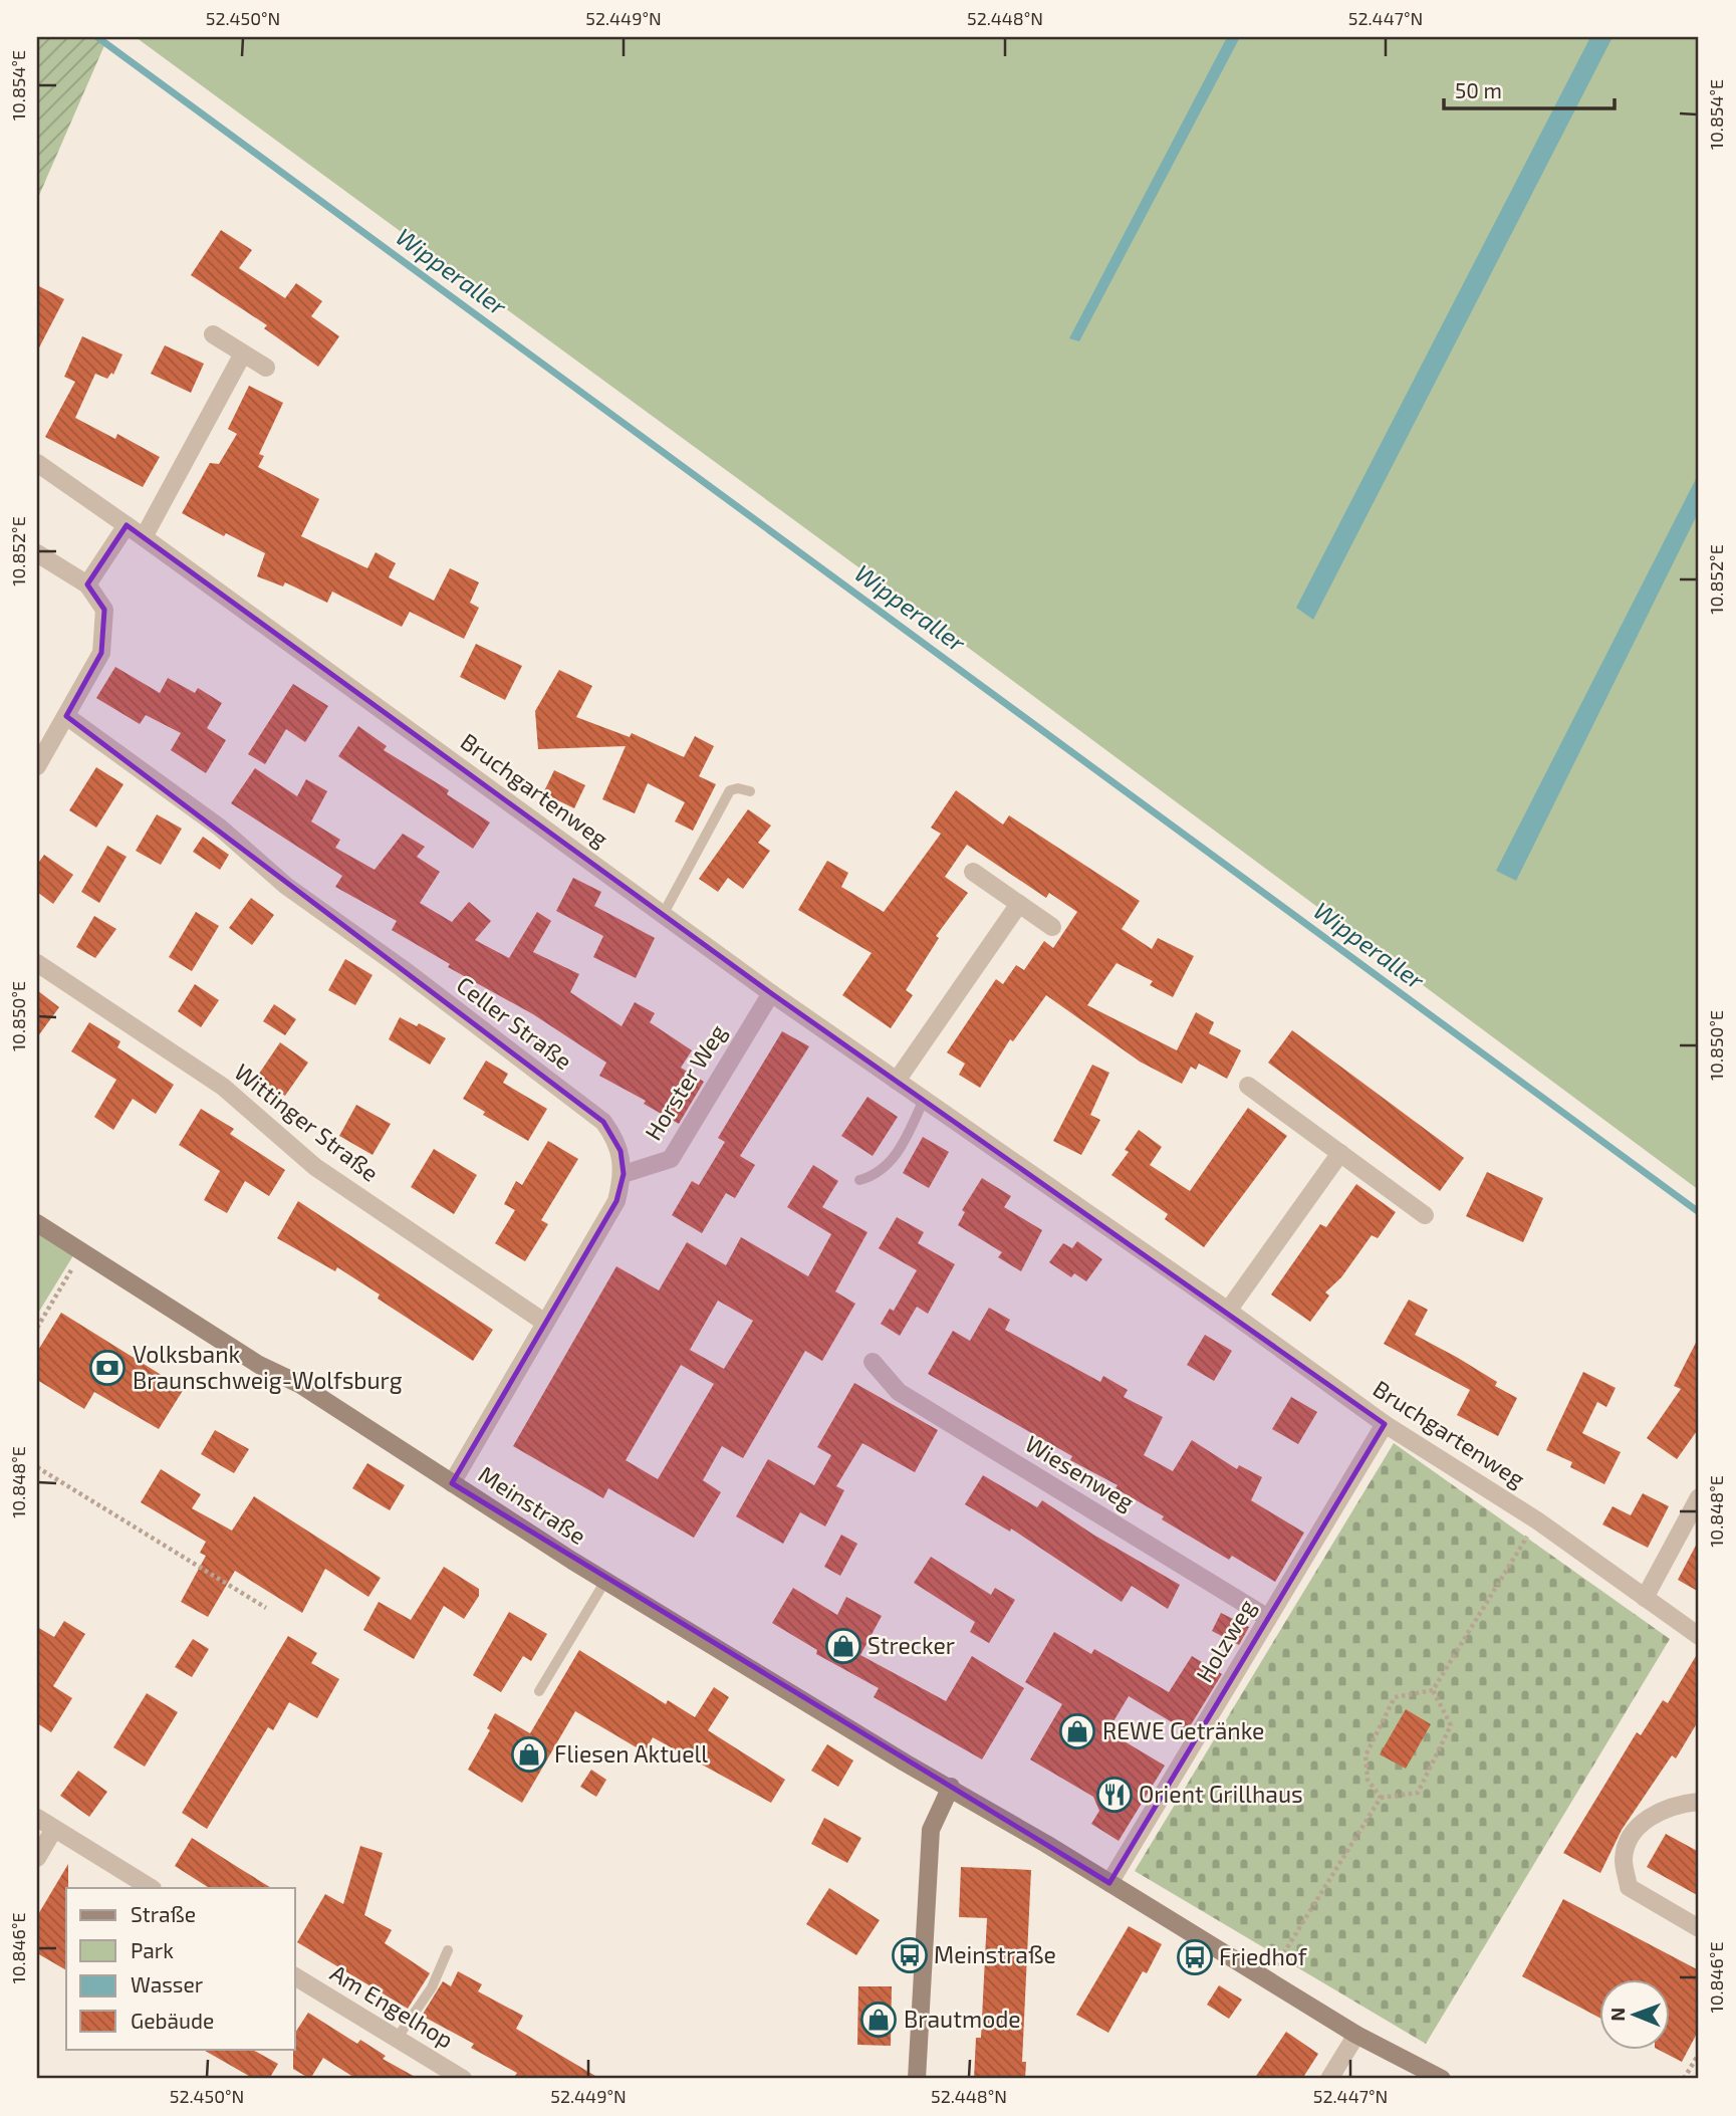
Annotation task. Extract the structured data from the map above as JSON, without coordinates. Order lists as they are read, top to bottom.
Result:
{
  "streets": {
    "street": [
      "Bruchgartenweg",
      "Celler Straße",
      "Horster Weg",
      "Wittinger Straße",
      "Wiesenweg",
      "Meinstraße",
      "Holzweg",
      "Am Engelhop"
    ]
  },
  "crossings": [
    ["Bruchgartenweg", "Horster Weg"],
    ["Bruchgartenweg", "Holzweg"],
    ["Celler Straße", "Horster Weg"],
    ["Wiesenweg", "Holzweg"],
    ["Meinstraße", "Holzweg"]
  ],
  "water": ["Wipperaller"],
  "places": {
    "bank": ["Volksbank Braunschweig-Wolfsburg"],
    "shop": [
      "Strecker",
      "REWE Getränke",
      "Fliesen Aktuell",
      "Brautmode"
    ],
    "restaurant": ["Orient Grillhaus"],
    "bus stop": ["Meinstraße", "Friedhof"]
  },
  "legend": [
    "Straße",
    "Park",
    "Wasser",
    "Gebäude"
  ],
  "scale_bar": "50 m",
  "north": "left",
  "coordinates": [
    "52.450°N",
    "52.449°N",
    "52.448°N",
    "52.447°N",
    "10.854°E",
    "10.852°E",
    "10.850°E",
    "10.848°E",
    "10.846°E"
  ]
}
